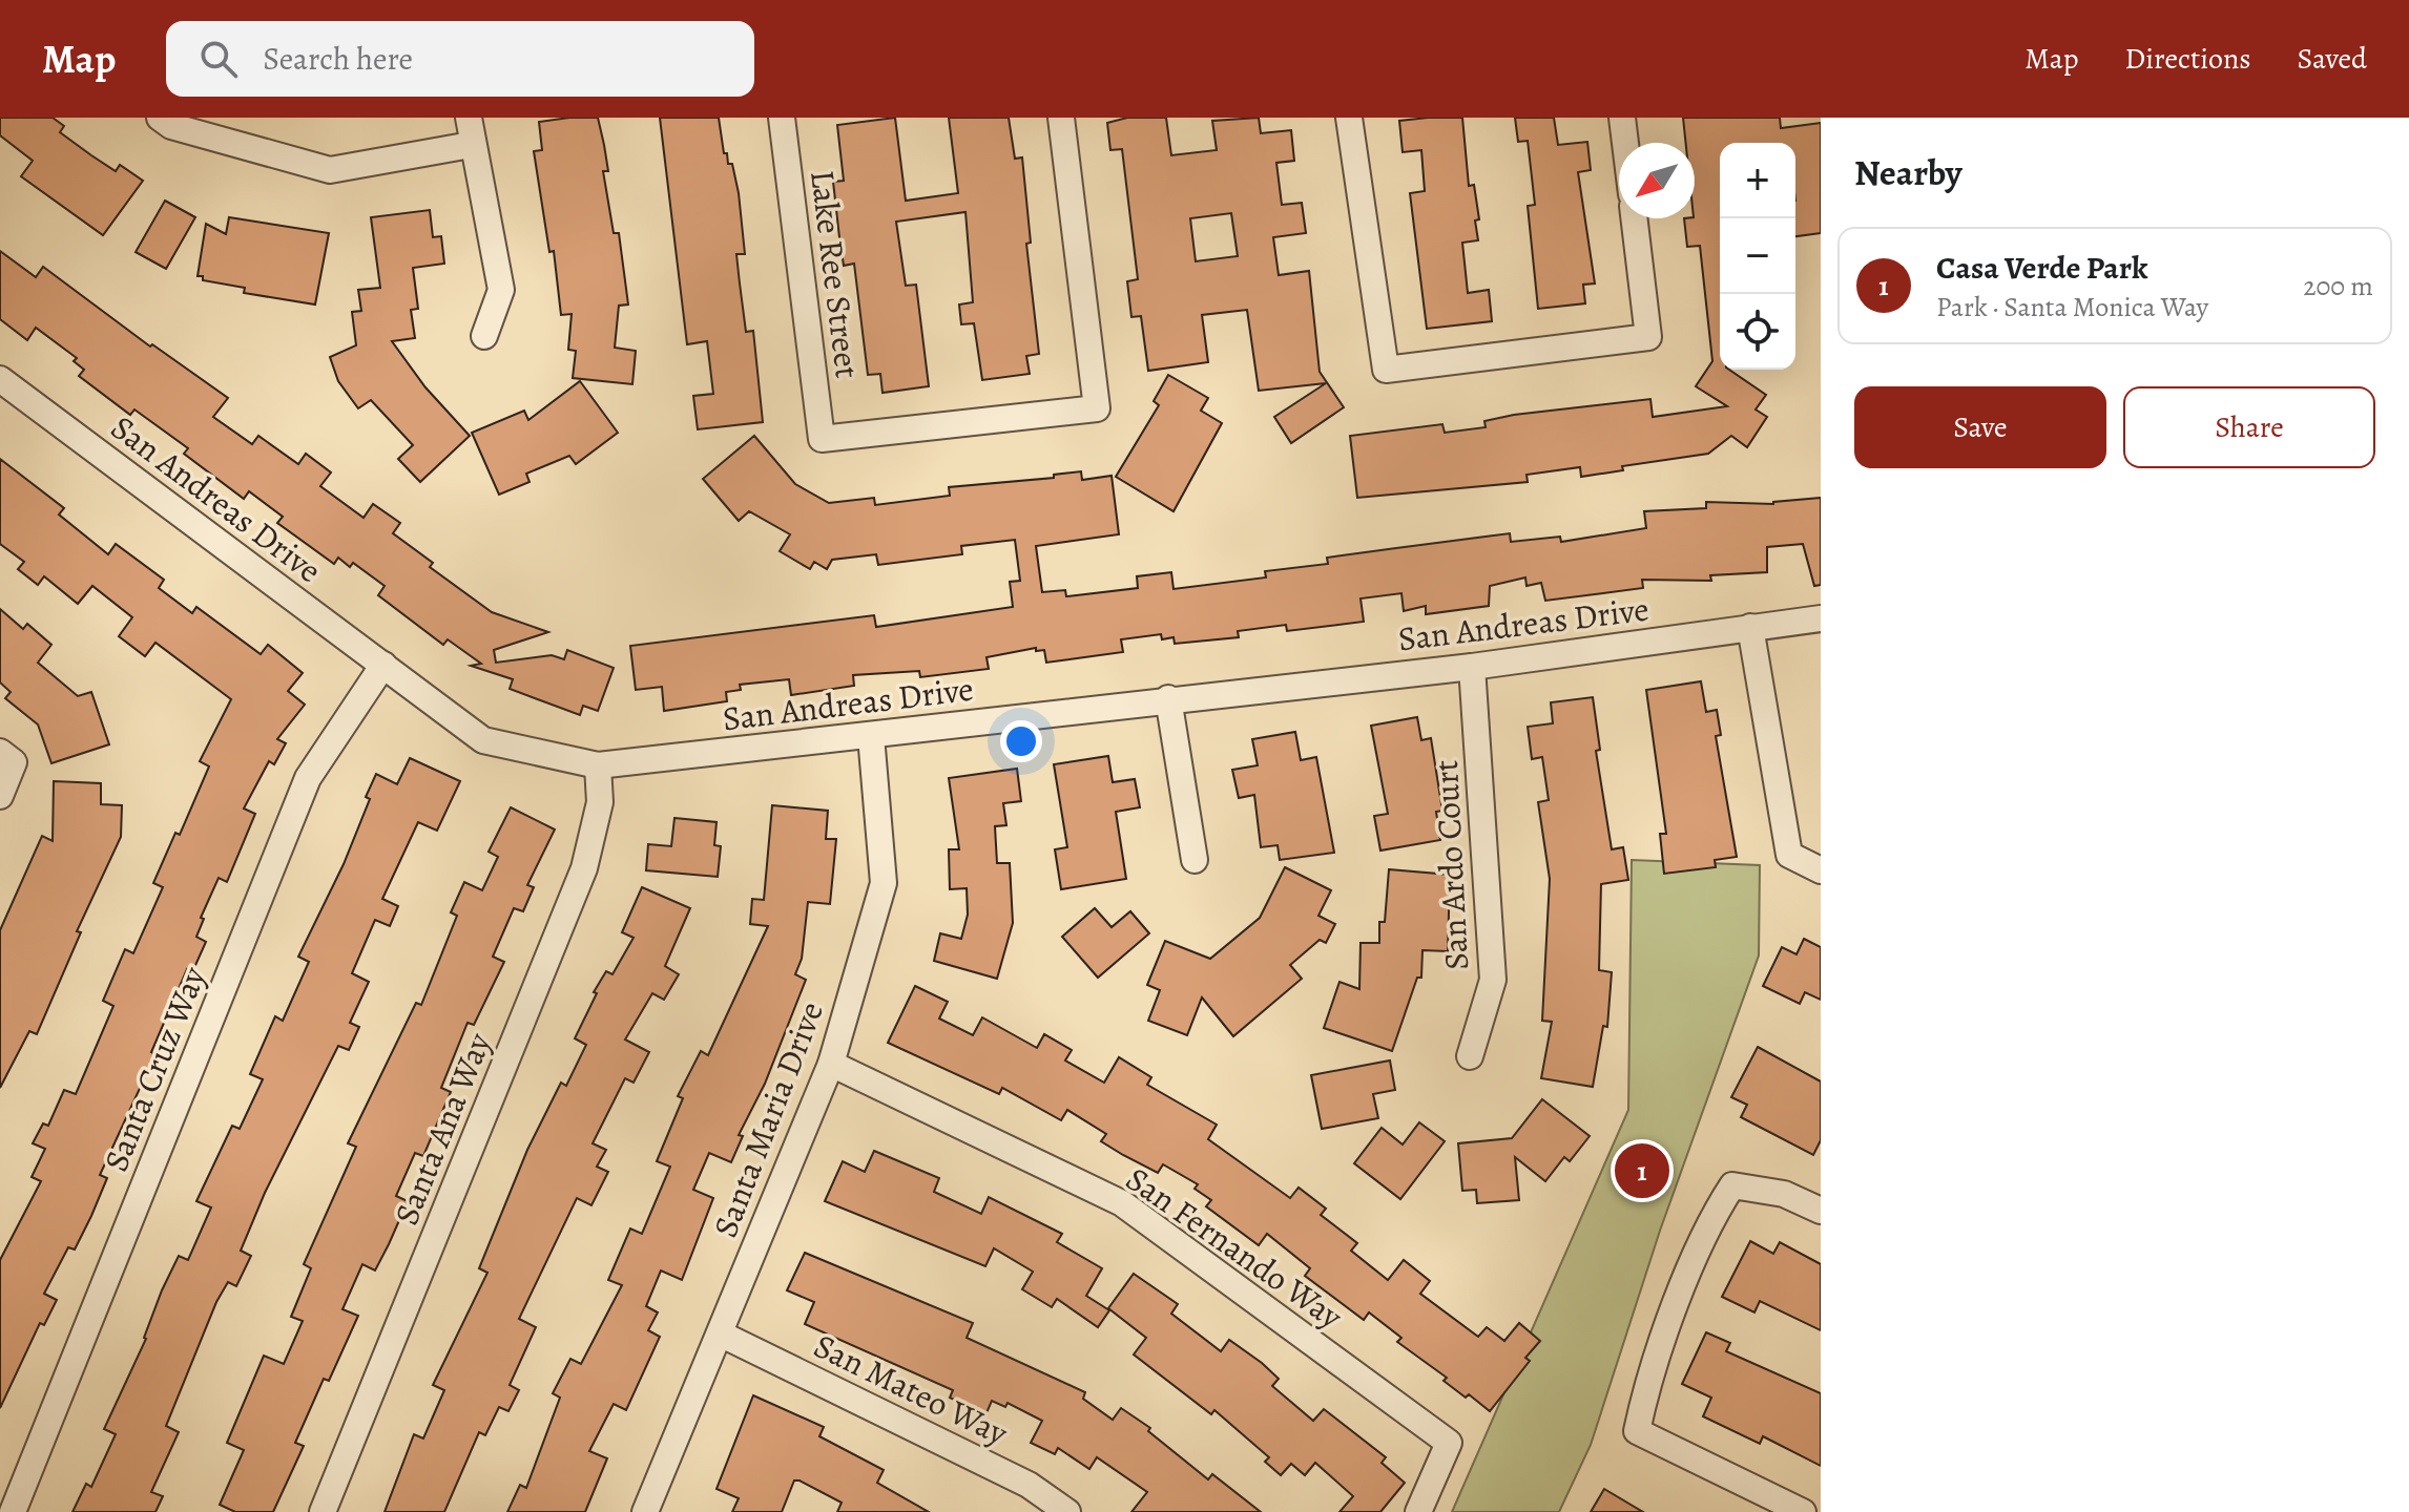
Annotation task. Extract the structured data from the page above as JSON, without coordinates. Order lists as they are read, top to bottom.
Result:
{
  "streets": {
    "street": [
      "Lake Ree Street",
      "San Andreas Drive",
      "San Ardo Court",
      "Santa Cruz Way",
      "Santa Maria Drive",
      "Santa Ana Way",
      "San Fernando Way",
      "San Mateo Way"
    ]
  },
  "crossings": [
    ["San Andreas Drive", "San Ardo Court"],
    ["San Andreas Drive", "Santa Cruz Way"],
    ["San Andreas Drive", "Santa Maria Drive"],
    ["San Andreas Drive", "Santa Ana Way"],
    ["Santa Maria Drive", "San Fernando Way"],
    ["Santa Maria Drive", "San Mateo Way"]
  ],
  "north": "bottom left",
  "page": {
    "header": "Map",
    "search": "Search here",
    "nav": ["Map", "Directions", "Saved"],
    "heading": "Nearby",
    "map_buttons": ["+", "−"],
    "list": [
      {
        "mark": "1",
        "name": "Casa Verde Park",
        "note": "Park · Santa Monica Way",
        "value": "200 m"
      }
    ],
    "buttons": ["Save", "Share"],
    "pins": "1"
  }
}
